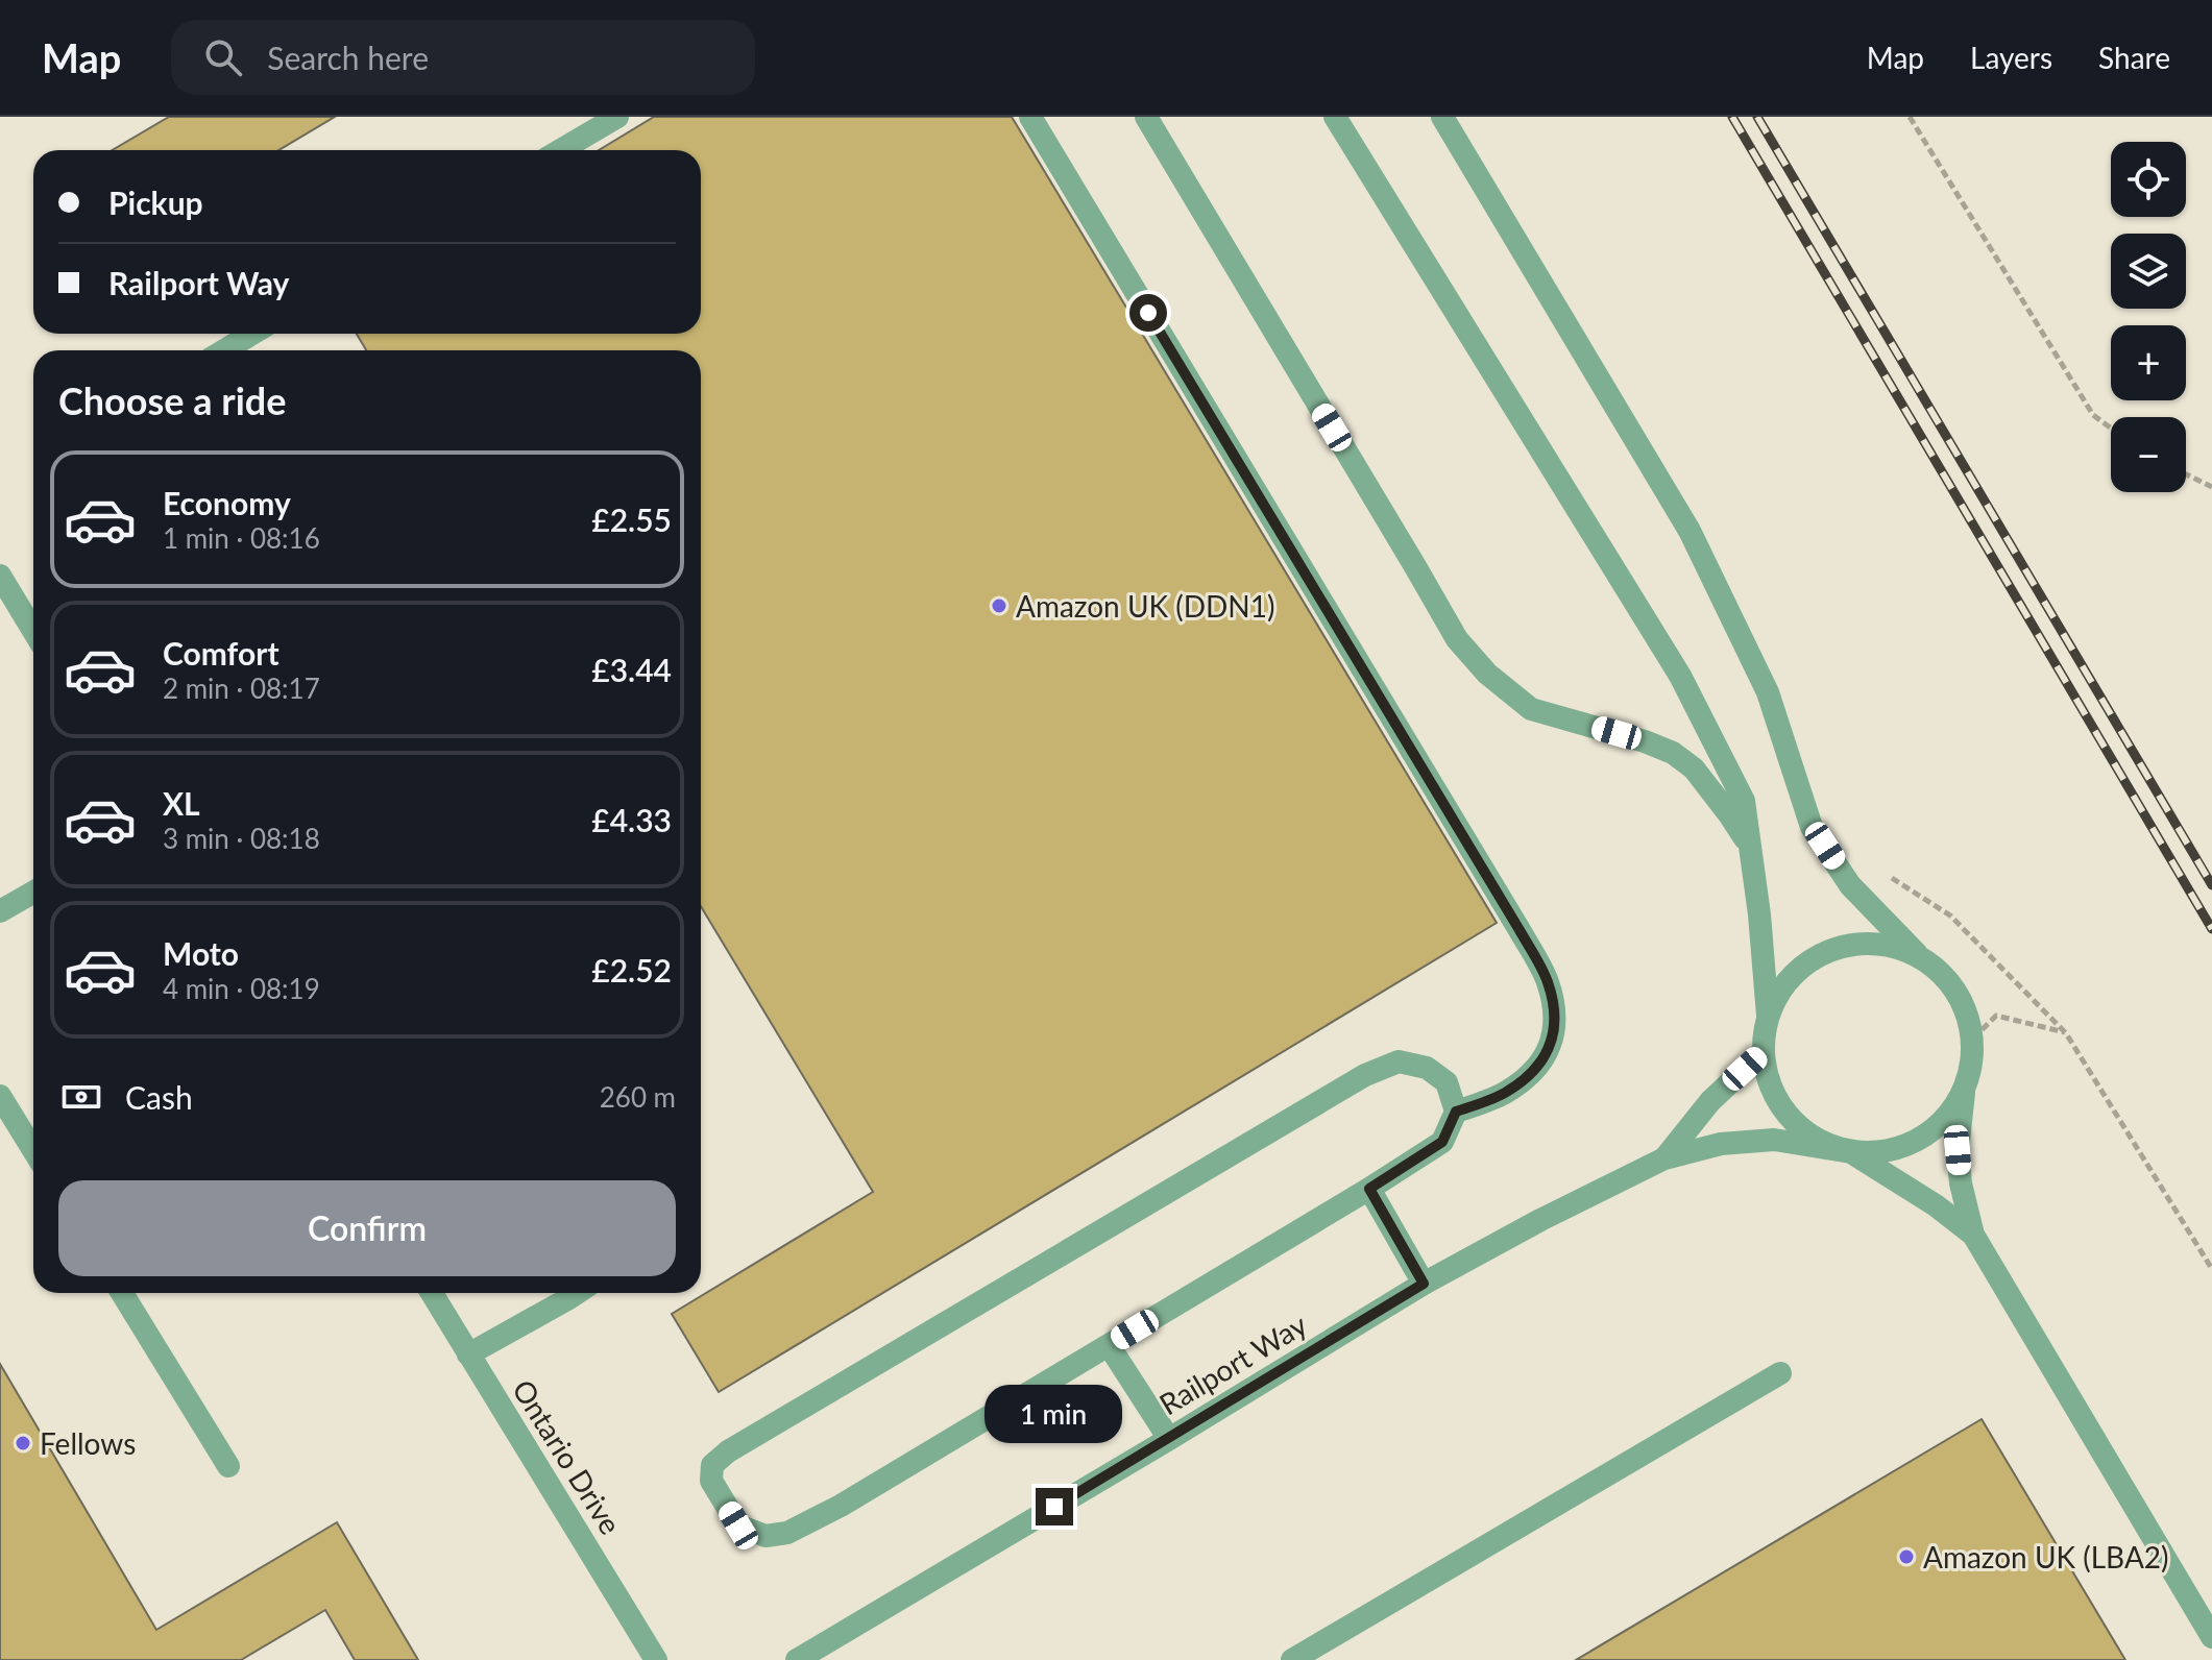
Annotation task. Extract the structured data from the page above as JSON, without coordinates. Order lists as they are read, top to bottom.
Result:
{
  "streets": {
    "street": ["Railport Way", "Ontario Drive"]
  },
  "places": ["Amazon UK (DDN1)", "Fellows", "Amazon UK (LBA2)"],
  "page": {
    "header": "Map",
    "search": "Search here",
    "nav": ["Map", "Layers", "Share"],
    "map_buttons": ["+", "−"],
    "banner": ["Pickup", "Railport Way"],
    "heading": "Choose a ride",
    "list": [
      {
        "name": "Economy",
        "note": "1 min · 08:16",
        "value": "£2.55"
      },
      {
        "name": "Comfort",
        "note": "2 min · 08:17",
        "value": "£3.44"
      },
      {
        "name": "XL",
        "note": "3 min · 08:18",
        "value": "£4.33"
      },
      {
        "name": "Moto",
        "note": "4 min · 08:19",
        "value": "£2.52"
      }
    ],
    "pay": ["Cash", "260 m"],
    "buttons": "Confirm",
    "bubble": "1 min"
  }
}
